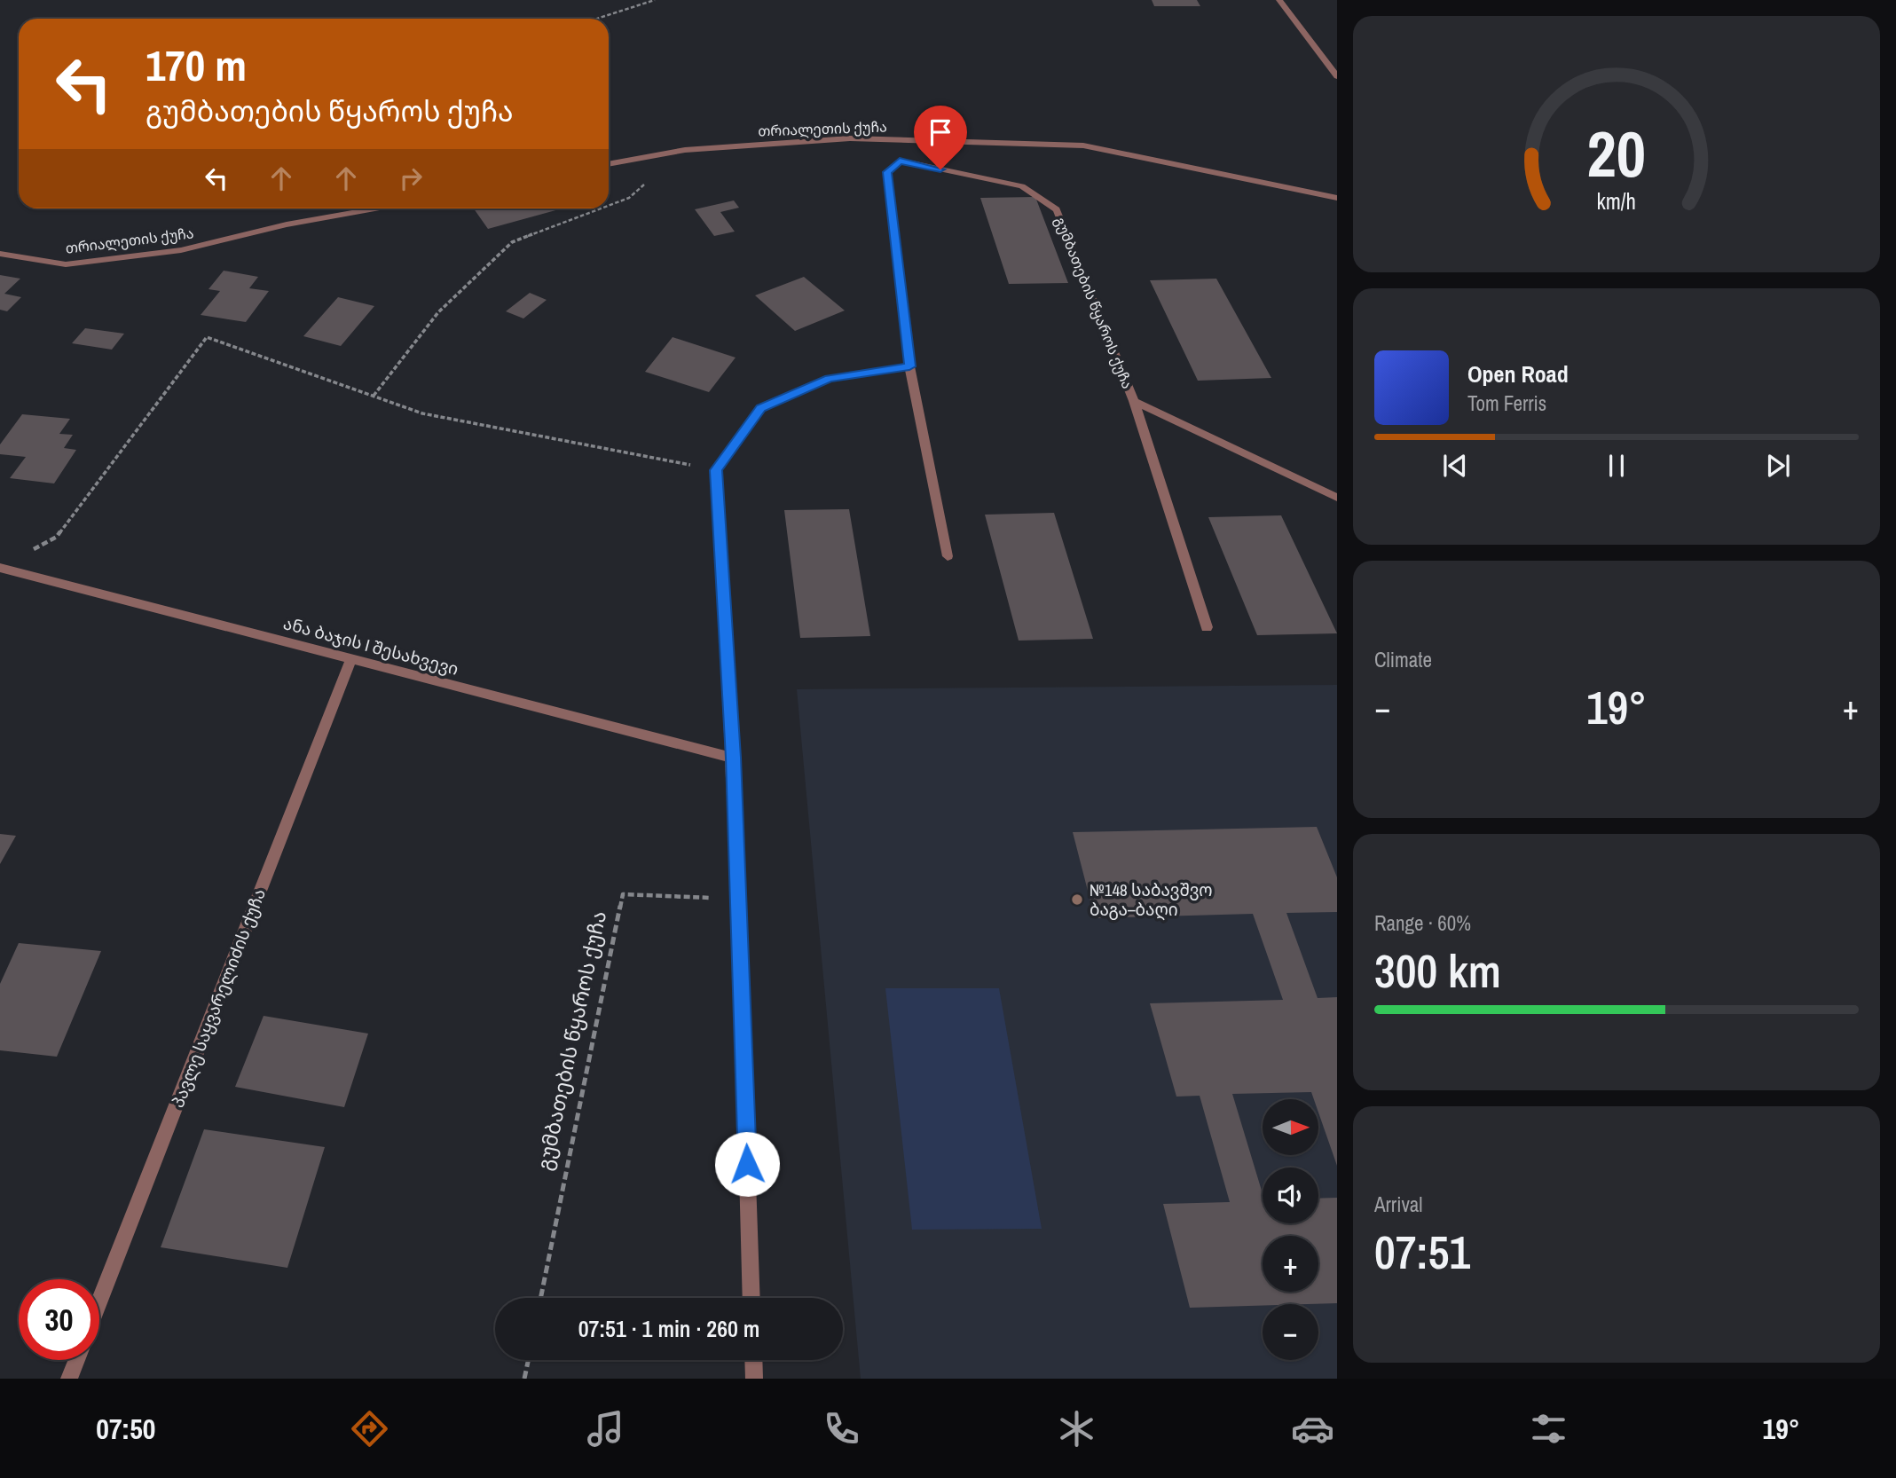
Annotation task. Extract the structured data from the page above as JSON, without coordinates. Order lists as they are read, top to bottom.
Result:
{
  "streets": {
    "street": [
      "თრიალეთის ქუჩა",
      "გუმბათების წყაროს ქუჩა",
      "ანა ბაჯის I შესახვევი",
      "პავლე საყვარელიძის ქუჩა"
    ]
  },
  "crossings": [
    ["ანა ბაჯის I შესახვევი", "პავლე საყვარელიძის ქუჩა"]
  ],
  "places": ["№148 საბავშვო ბაგა–ბაღი"],
  "north": "right",
  "page": {
    "turn": ["170 m", "გუმბათების წყაროს ქუჩა"],
    "song": ["Open Road", "Tom Ferris"],
    "tile": [
      "Climate",
      ["Range · 60%", "300 km"],
      ["Arrival", "07:51"]
    ],
    "heat": ["−", "19°", "+"],
    "map_buttons": ["+", "−"],
    "limit": "30",
    "trip": "07:51 · 1 min · 260 m",
    "tabs": ["07:50", "19°"],
    "gauge": ["20", "km/h"]
  }
}
